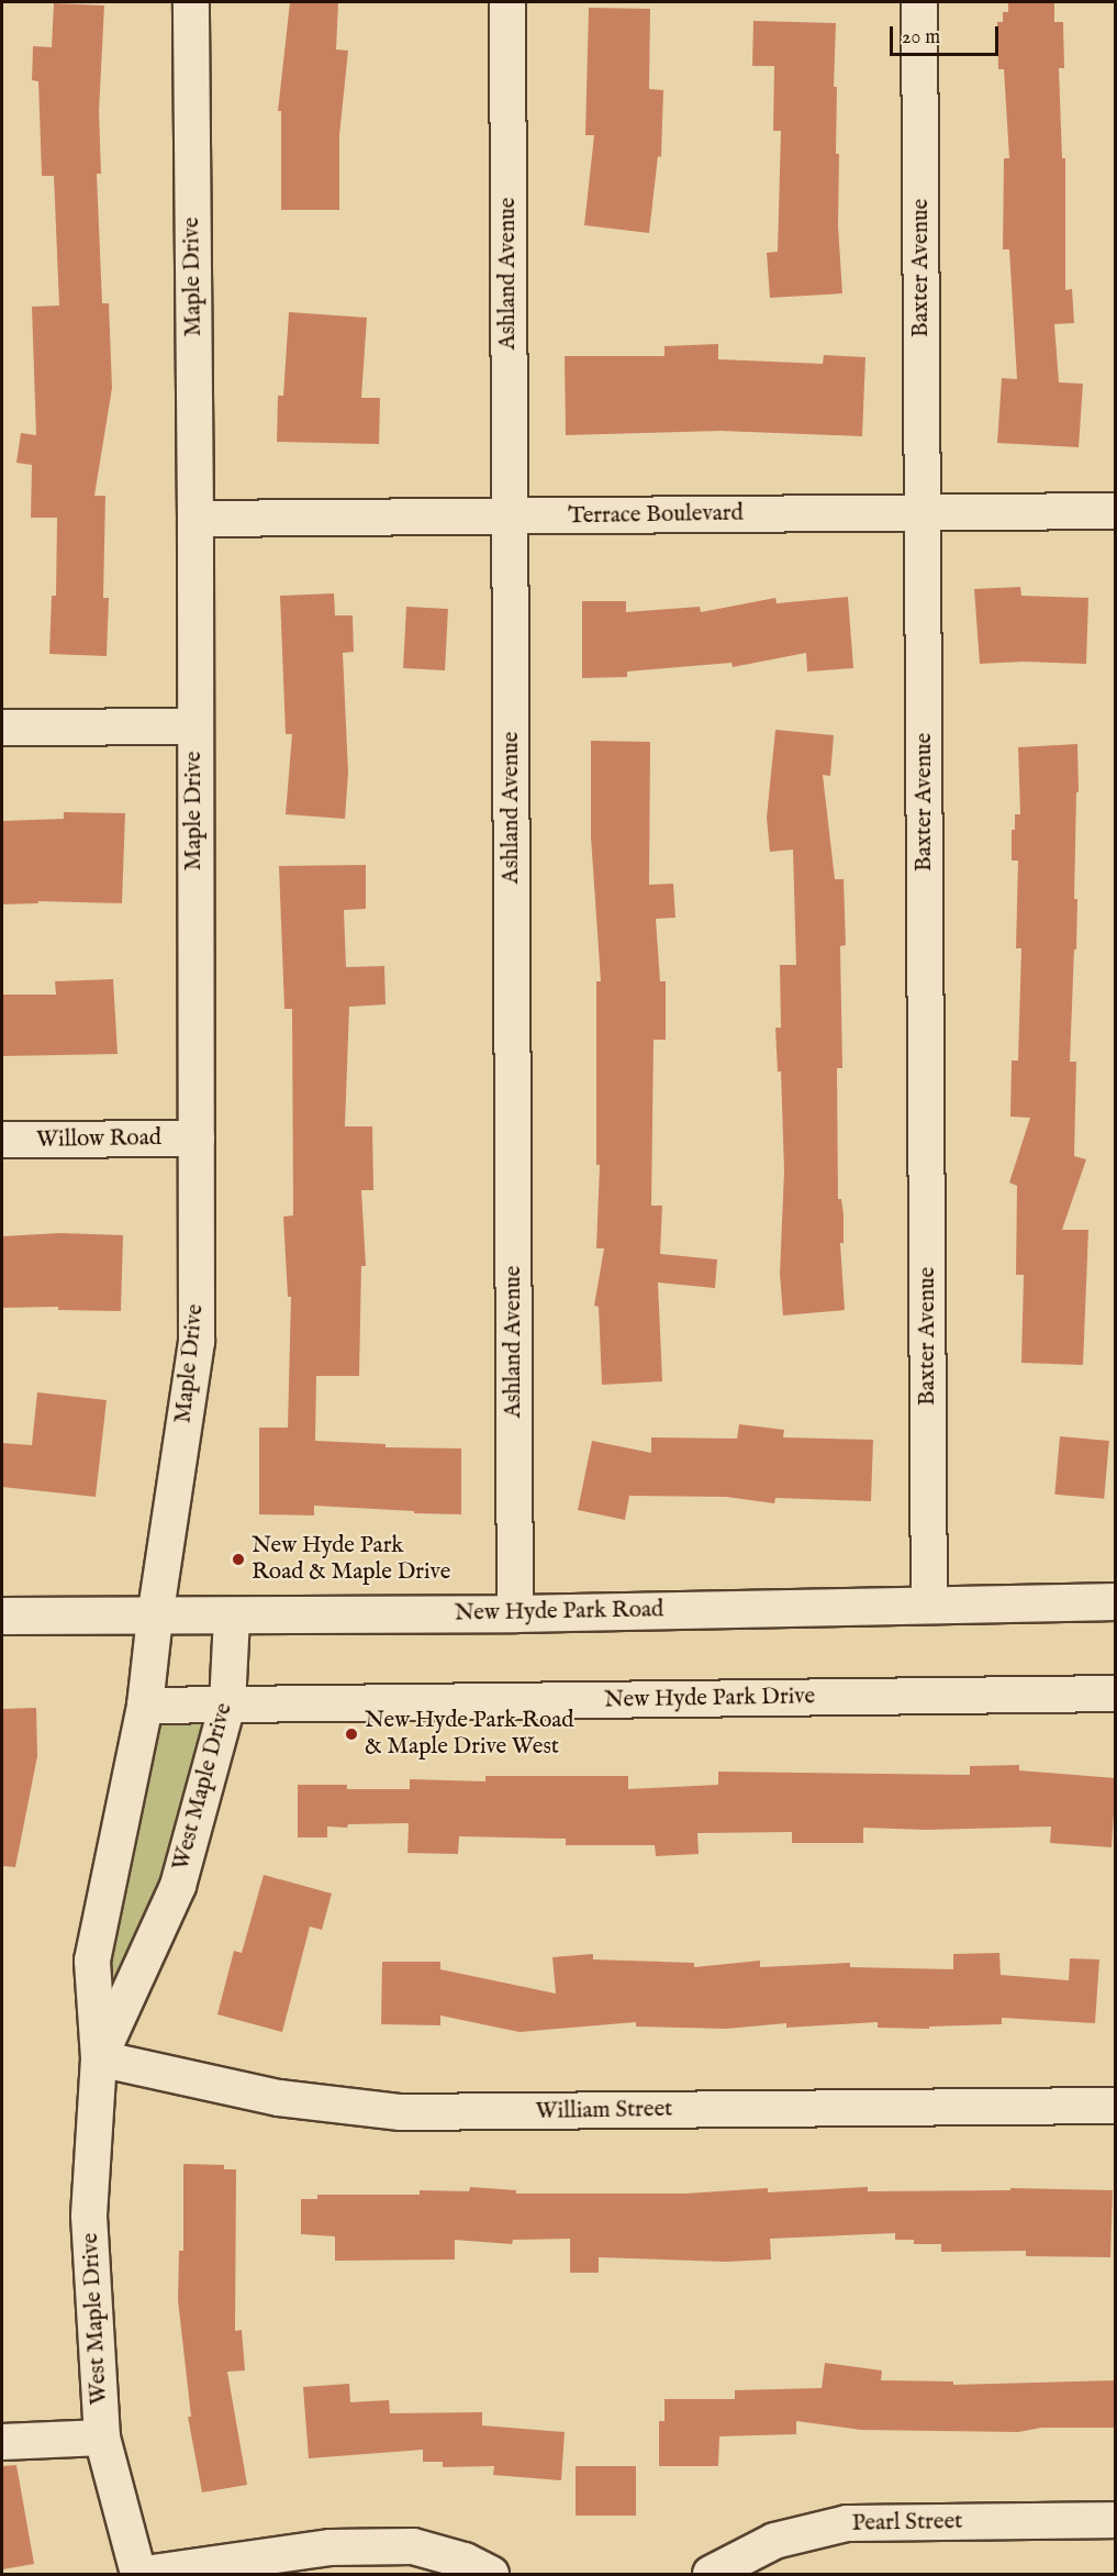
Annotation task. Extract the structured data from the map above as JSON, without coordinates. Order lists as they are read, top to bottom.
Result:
{
  "streets": {
    "main road": ["New Hyde Park Road"],
    "street": [
      "Baxter Avenue",
      "Ashland Avenue",
      "Maple Drive",
      "Terrace Boulevard",
      "Willow Road",
      "New Hyde Park Drive",
      "West Maple Drive",
      "William Street",
      "Pearl Street"
    ]
  },
  "crossings": [
    ["Baxter Avenue", "Terrace Boulevard"],
    ["Baxter Avenue", "New Hyde Park Road"],
    ["Ashland Avenue", "Terrace Boulevard"],
    ["Ashland Avenue", "New Hyde Park Road"],
    ["Maple Drive", "Terrace Boulevard"],
    ["Maple Drive", "Willow Road"],
    ["Maple Drive", "New Hyde Park Road"],
    ["Maple Drive", "West Maple Drive"],
    ["New Hyde Park Road", "West Maple Drive"],
    ["New Hyde Park Drive", "West Maple Drive"],
    ["West Maple Drive", "William Street"]
  ],
  "places": ["New Hyde Park Road & Maple Drive", "New Hyde Park Road & Maple Drive West"],
  "scale_bar": "20 m"
}
